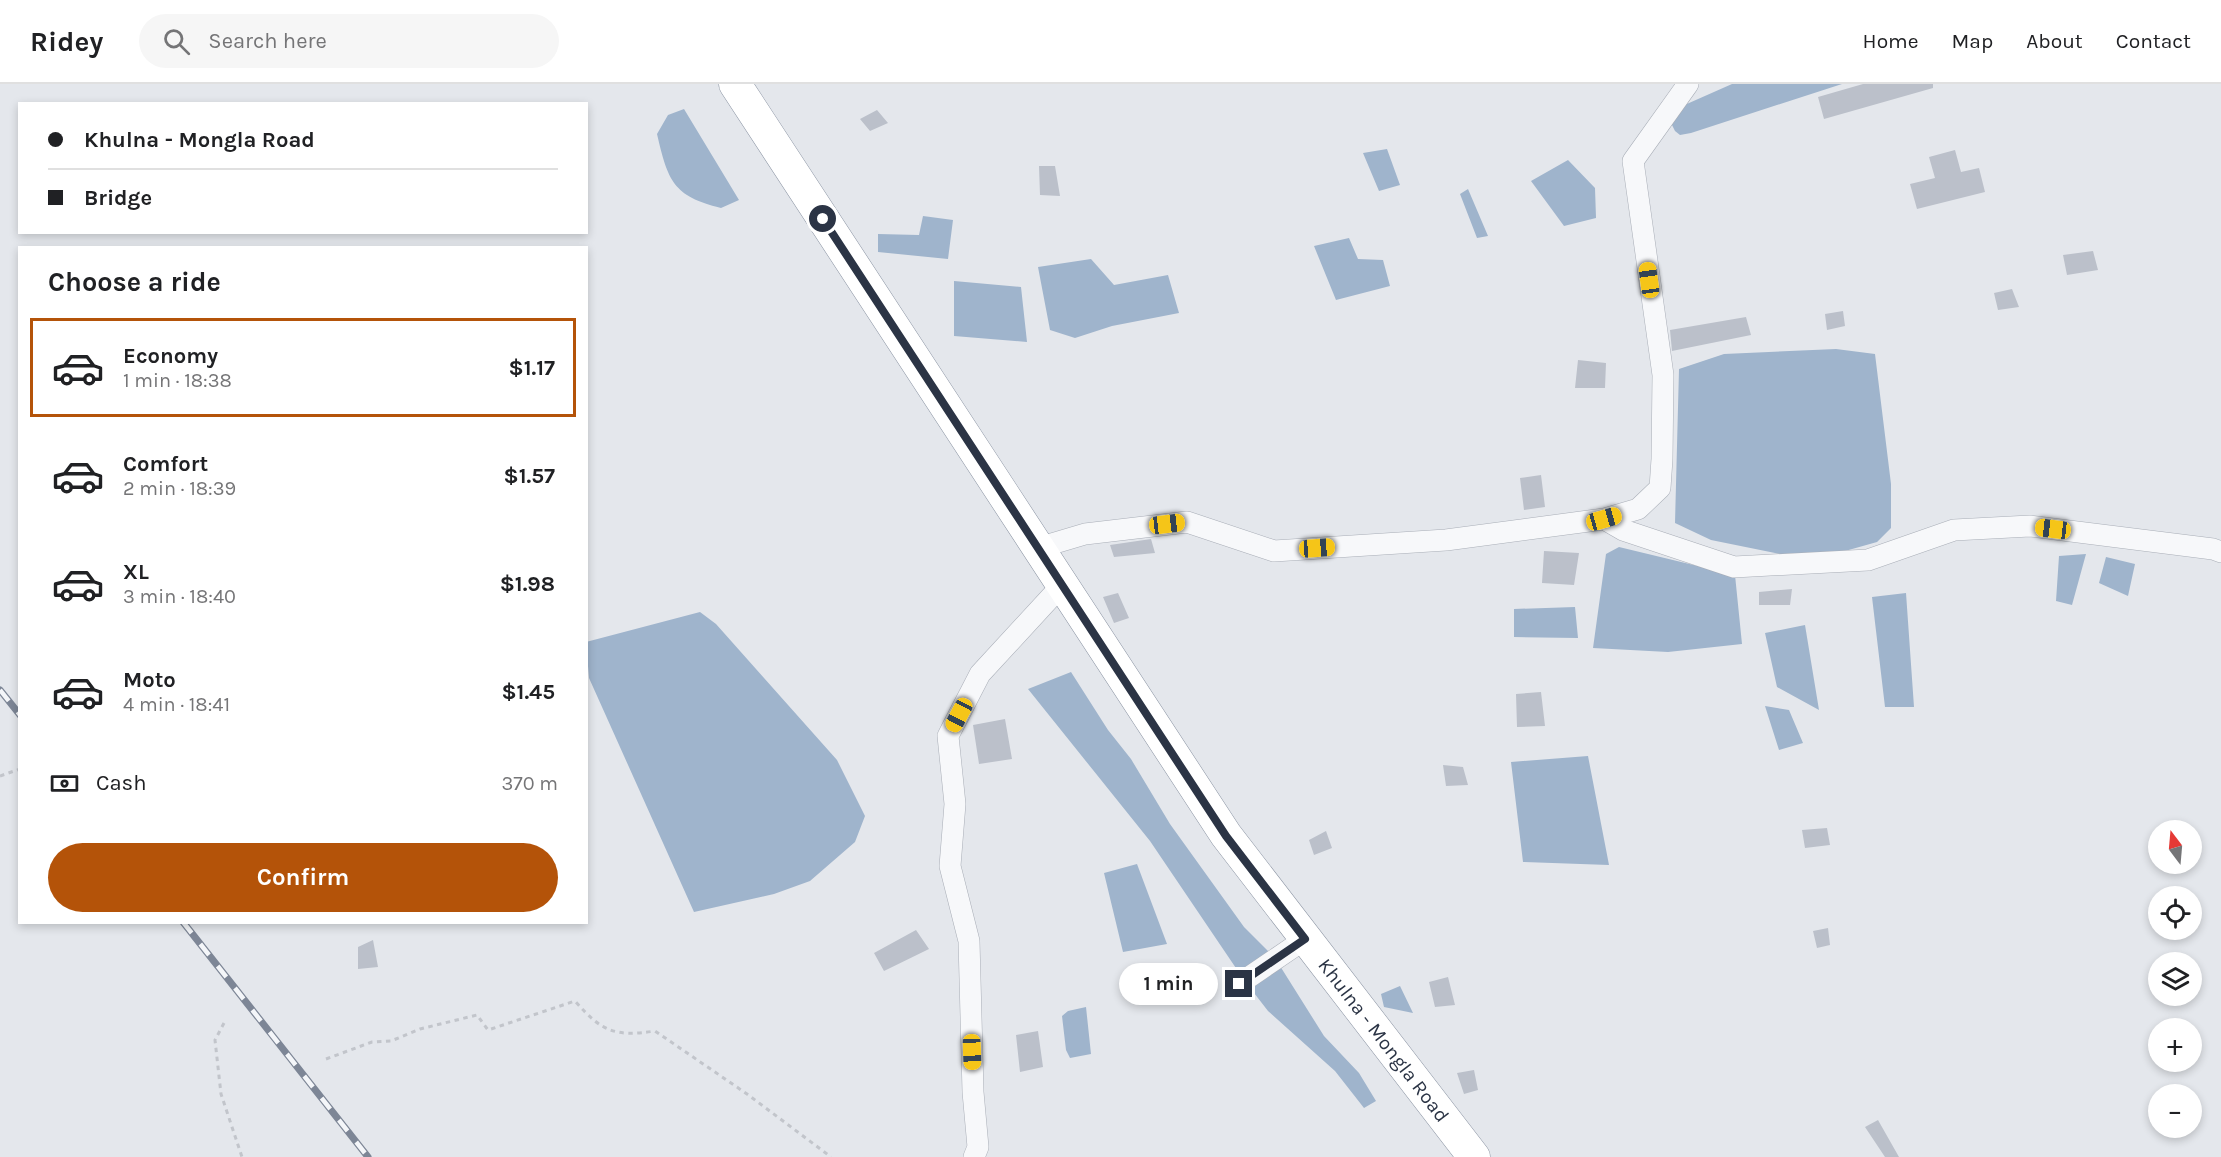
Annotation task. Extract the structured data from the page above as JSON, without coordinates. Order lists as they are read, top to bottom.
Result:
{
  "streets": {
    "highway": ["Khulna - Mongla Road"]
  },
  "north": "top",
  "page": {
    "header": "Ridey",
    "search": "Search here",
    "nav": [
      "Home",
      "Map",
      "About",
      "Contact"
    ],
    "banner": ["Khulna - Mongla Road", "Bridge"],
    "heading": "Choose a ride",
    "list": [
      {
        "name": "Economy",
        "note": "1 min · 18:38",
        "value": "$1.17"
      },
      {
        "name": "Comfort",
        "note": "2 min · 18:39",
        "value": "$1.57"
      },
      {
        "name": "XL",
        "note": "3 min · 18:40",
        "value": "$1.98"
      },
      {
        "name": "Moto",
        "note": "4 min · 18:41",
        "value": "$1.45"
      }
    ],
    "pay": ["Cash", "370 m"],
    "map_buttons": ["+", "−"],
    "buttons": "Confirm",
    "bubble": "1 min"
  }
}
